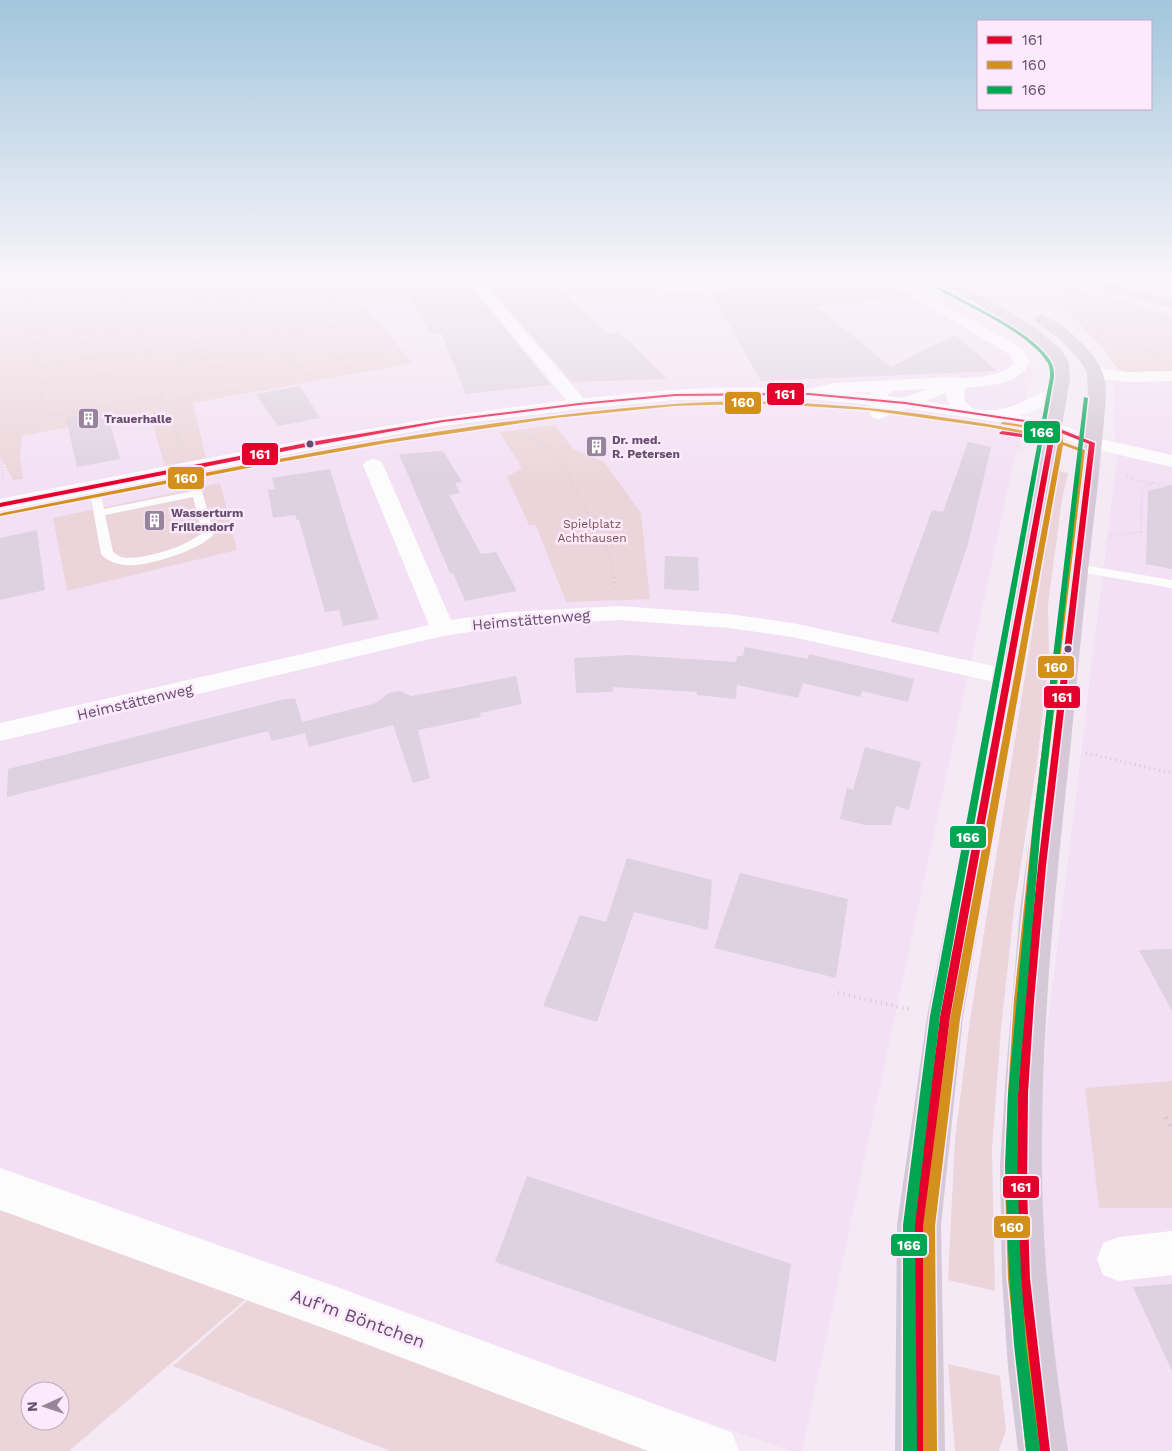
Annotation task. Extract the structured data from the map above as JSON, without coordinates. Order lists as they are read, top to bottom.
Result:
{
  "streets": {
    "street": ["Heimstättenweg", "Auf'm Böntchen"]
  },
  "parks": ["Spielplatz Achthausen"],
  "places": {
    "building": ["Trauerhalle", "Dr. med. R. Petersen", "Wasserturm Frillendorf"]
  },
  "lines": ["transit line 166", "transit line 161", "transit line 160"],
  "legend": ["161", "160", "166"],
  "north": "left"
}
